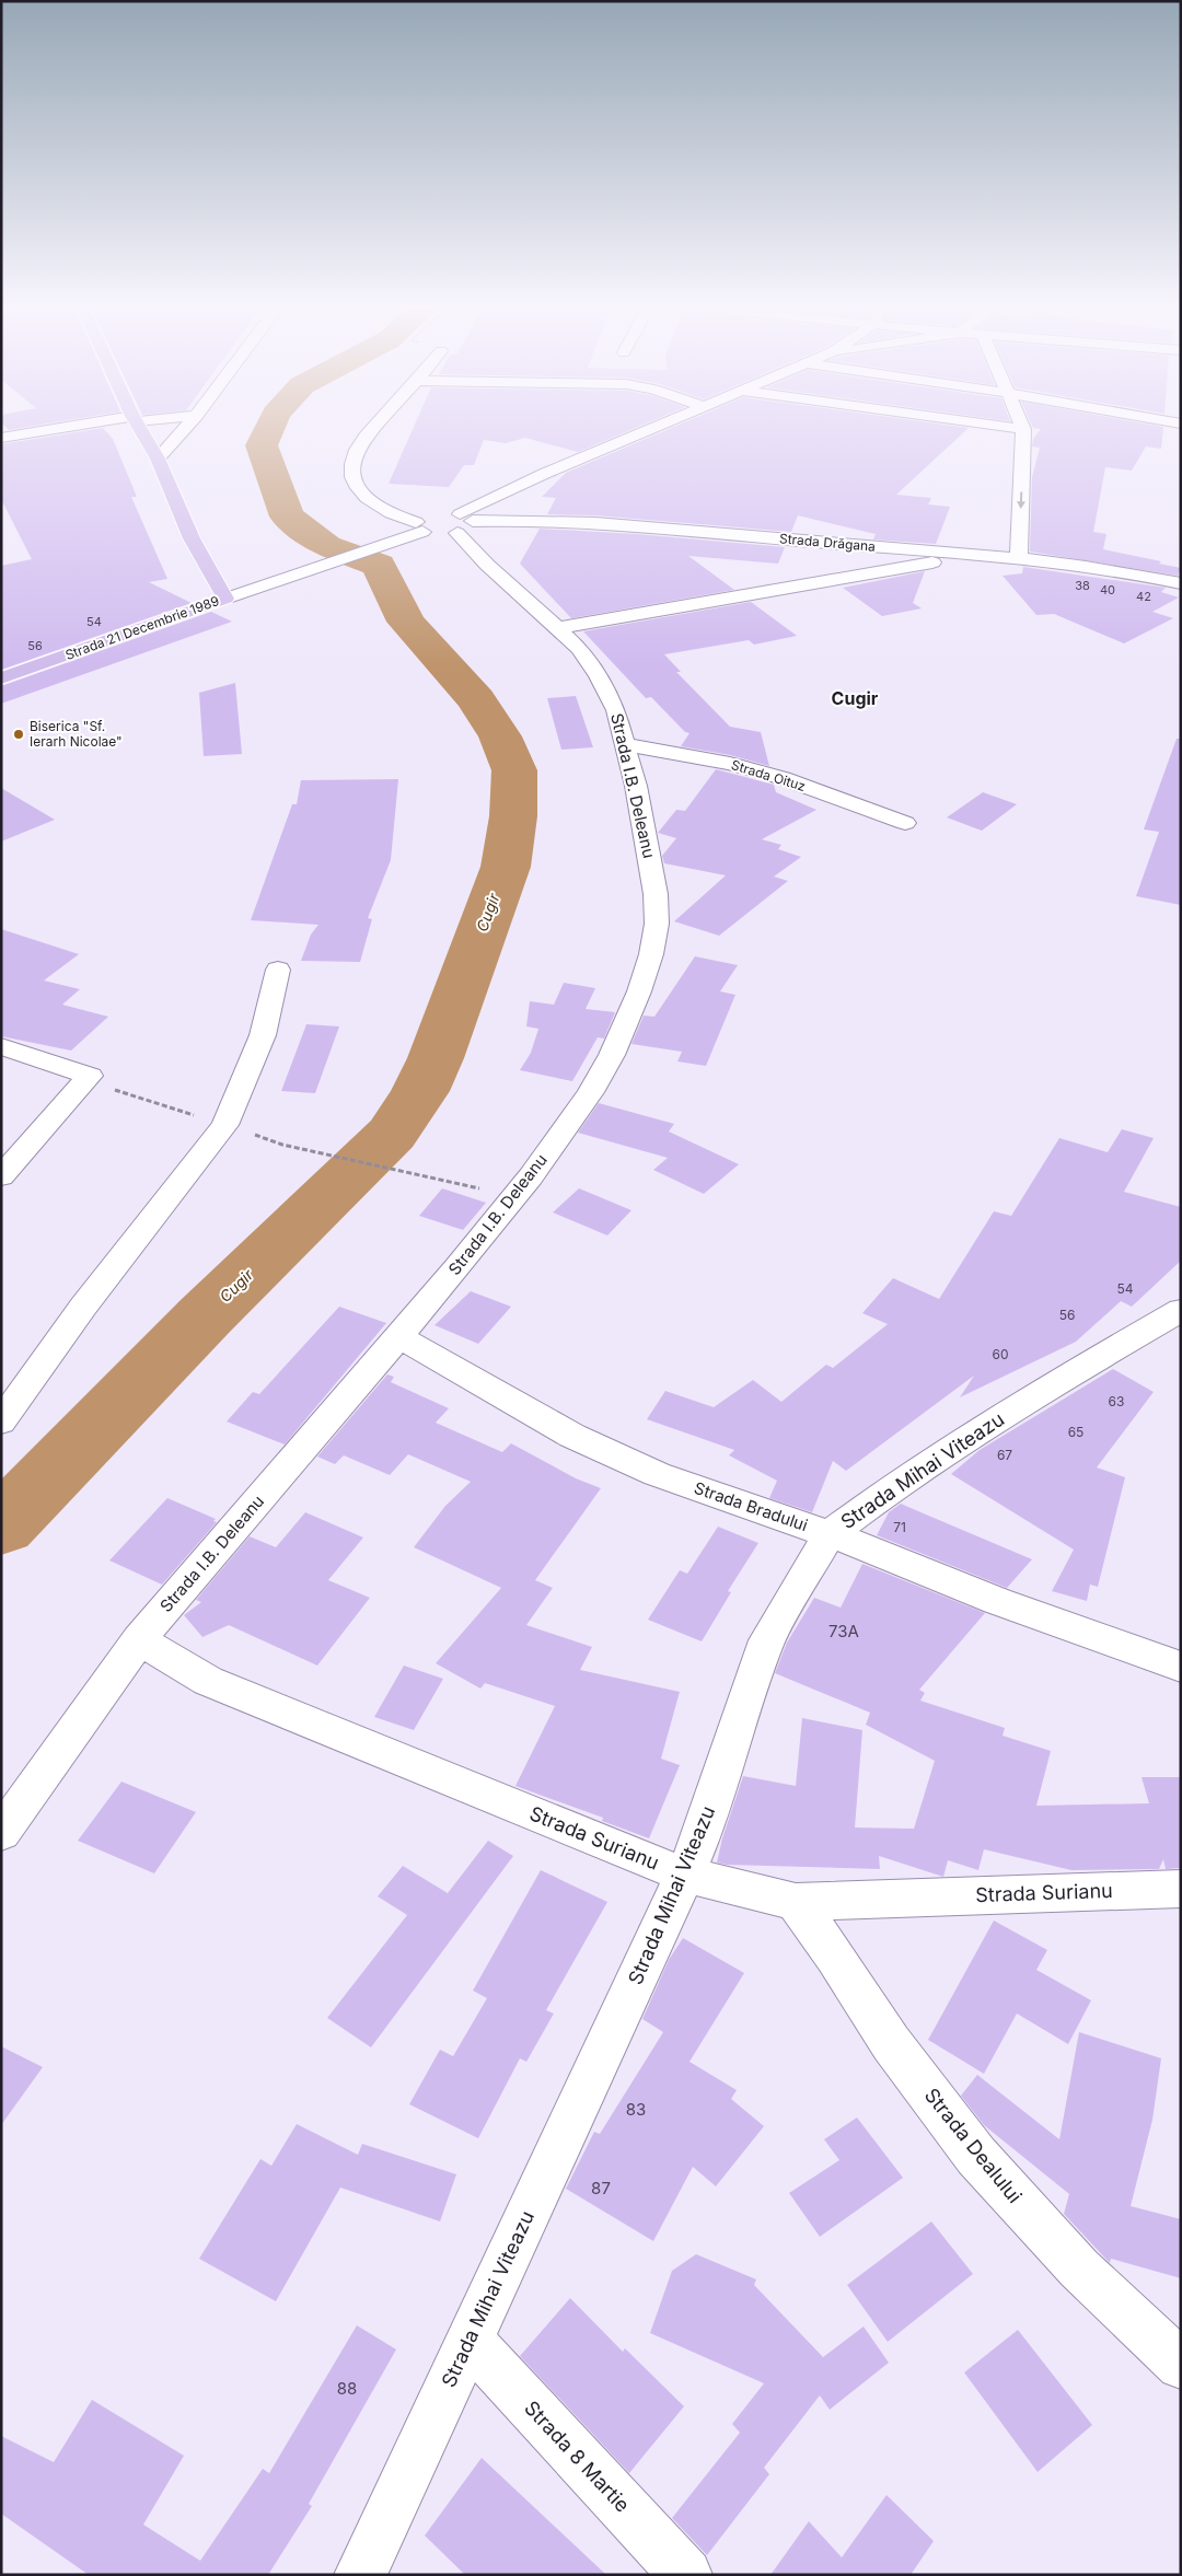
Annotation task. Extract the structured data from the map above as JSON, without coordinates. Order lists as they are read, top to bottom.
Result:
{
  "streets": {
    "main road": ["Strada 21 Decembrie 1989"],
    "street": [
      "Strada Drăgana",
      "Strada Oituz",
      "Strada I.B. Deleanu",
      "Strada Mihai Viteazu",
      "Strada Bradului",
      "Strada Surianu",
      "Strada Dealului",
      "Strada 8 Martie"
    ]
  },
  "crossings": [
    ["Strada Drăgana", "Strada I.B. Deleanu"],
    ["Strada Oituz", "Strada I.B. Deleanu"],
    ["Strada I.B. Deleanu", "Strada Bradului"],
    ["Strada I.B. Deleanu", "Strada Surianu"],
    ["Strada Mihai Viteazu", "Strada Bradului"],
    ["Strada Mihai Viteazu", "Strada Surianu"],
    ["Strada Mihai Viteazu", "Strada 8 Martie"],
    ["Strada Surianu", "Strada Dealului"]
  ],
  "districts": ["Cugir"],
  "water": ["Cugir"],
  "places": ["Biserica \"Sf. Ierarh Nicolae\""],
  "house_numbers": [
    "38",
    "40",
    "42",
    "54",
    "56",
    "54",
    "56",
    "60",
    "63",
    "65",
    "67",
    "71",
    "73A",
    "83",
    "87",
    "88"
  ]
}
